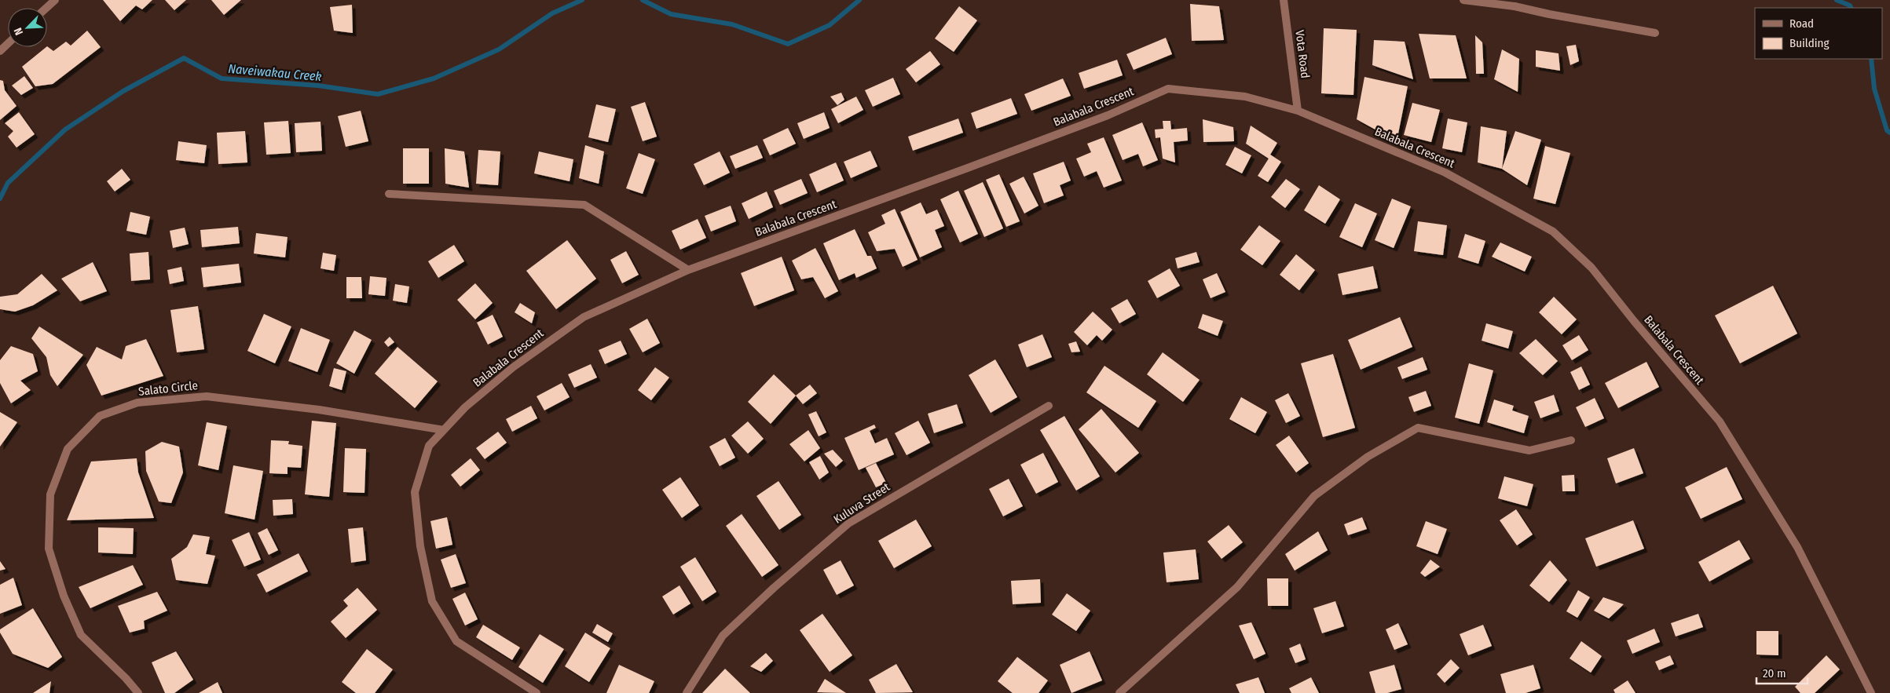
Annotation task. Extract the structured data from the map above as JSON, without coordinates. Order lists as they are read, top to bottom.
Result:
{
  "streets": {
    "street": [
      "Vota Road",
      "Balabala Crescent",
      "Salato Circle",
      "Kuluva Street"
    ]
  },
  "crossings": [
    ["Vota Road", "Balabala Crescent"],
    ["Balabala Crescent", "Salato Circle"]
  ],
  "water": ["Naveiwakau Creek"],
  "legend": ["Road", "Building"],
  "scale_bar": "20 m",
  "north": "bottom left"
}
